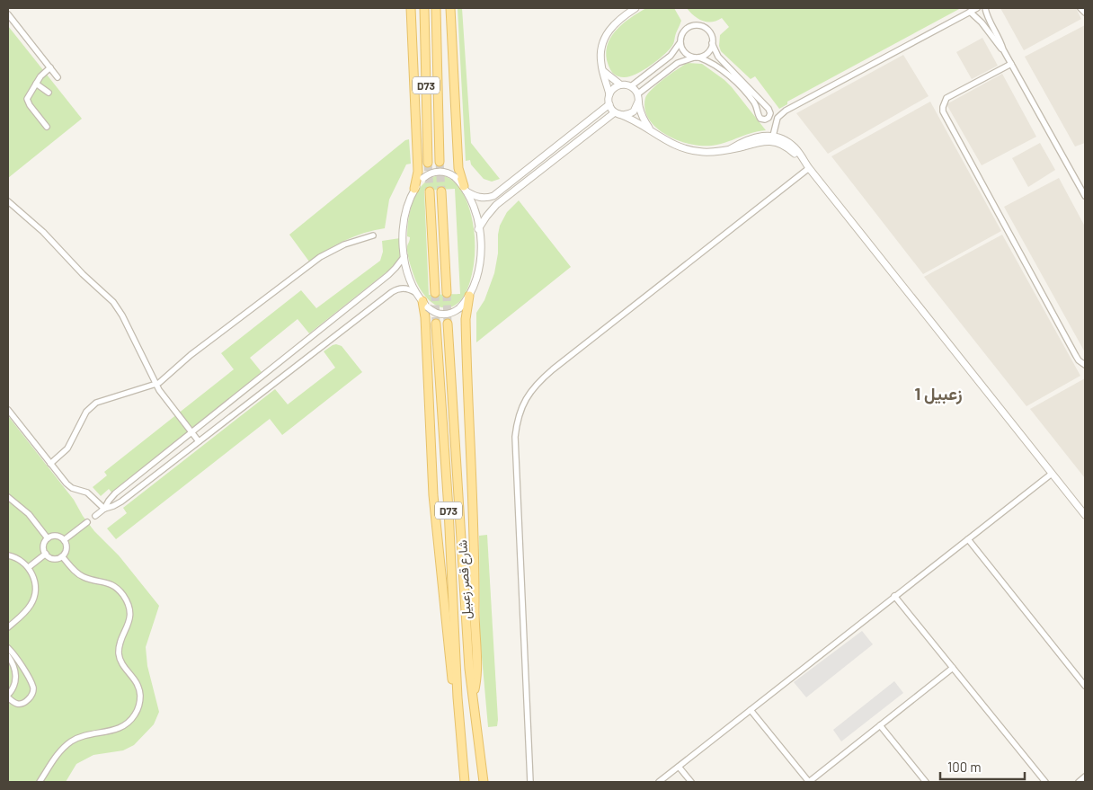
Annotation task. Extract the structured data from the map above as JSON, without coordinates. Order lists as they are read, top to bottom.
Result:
{
  "streets": {
    "main road": ["D73", "شارع قصر زعبيل"]
  },
  "districts": ["زعبيل 1"],
  "scale_bar": "100 m"
}
